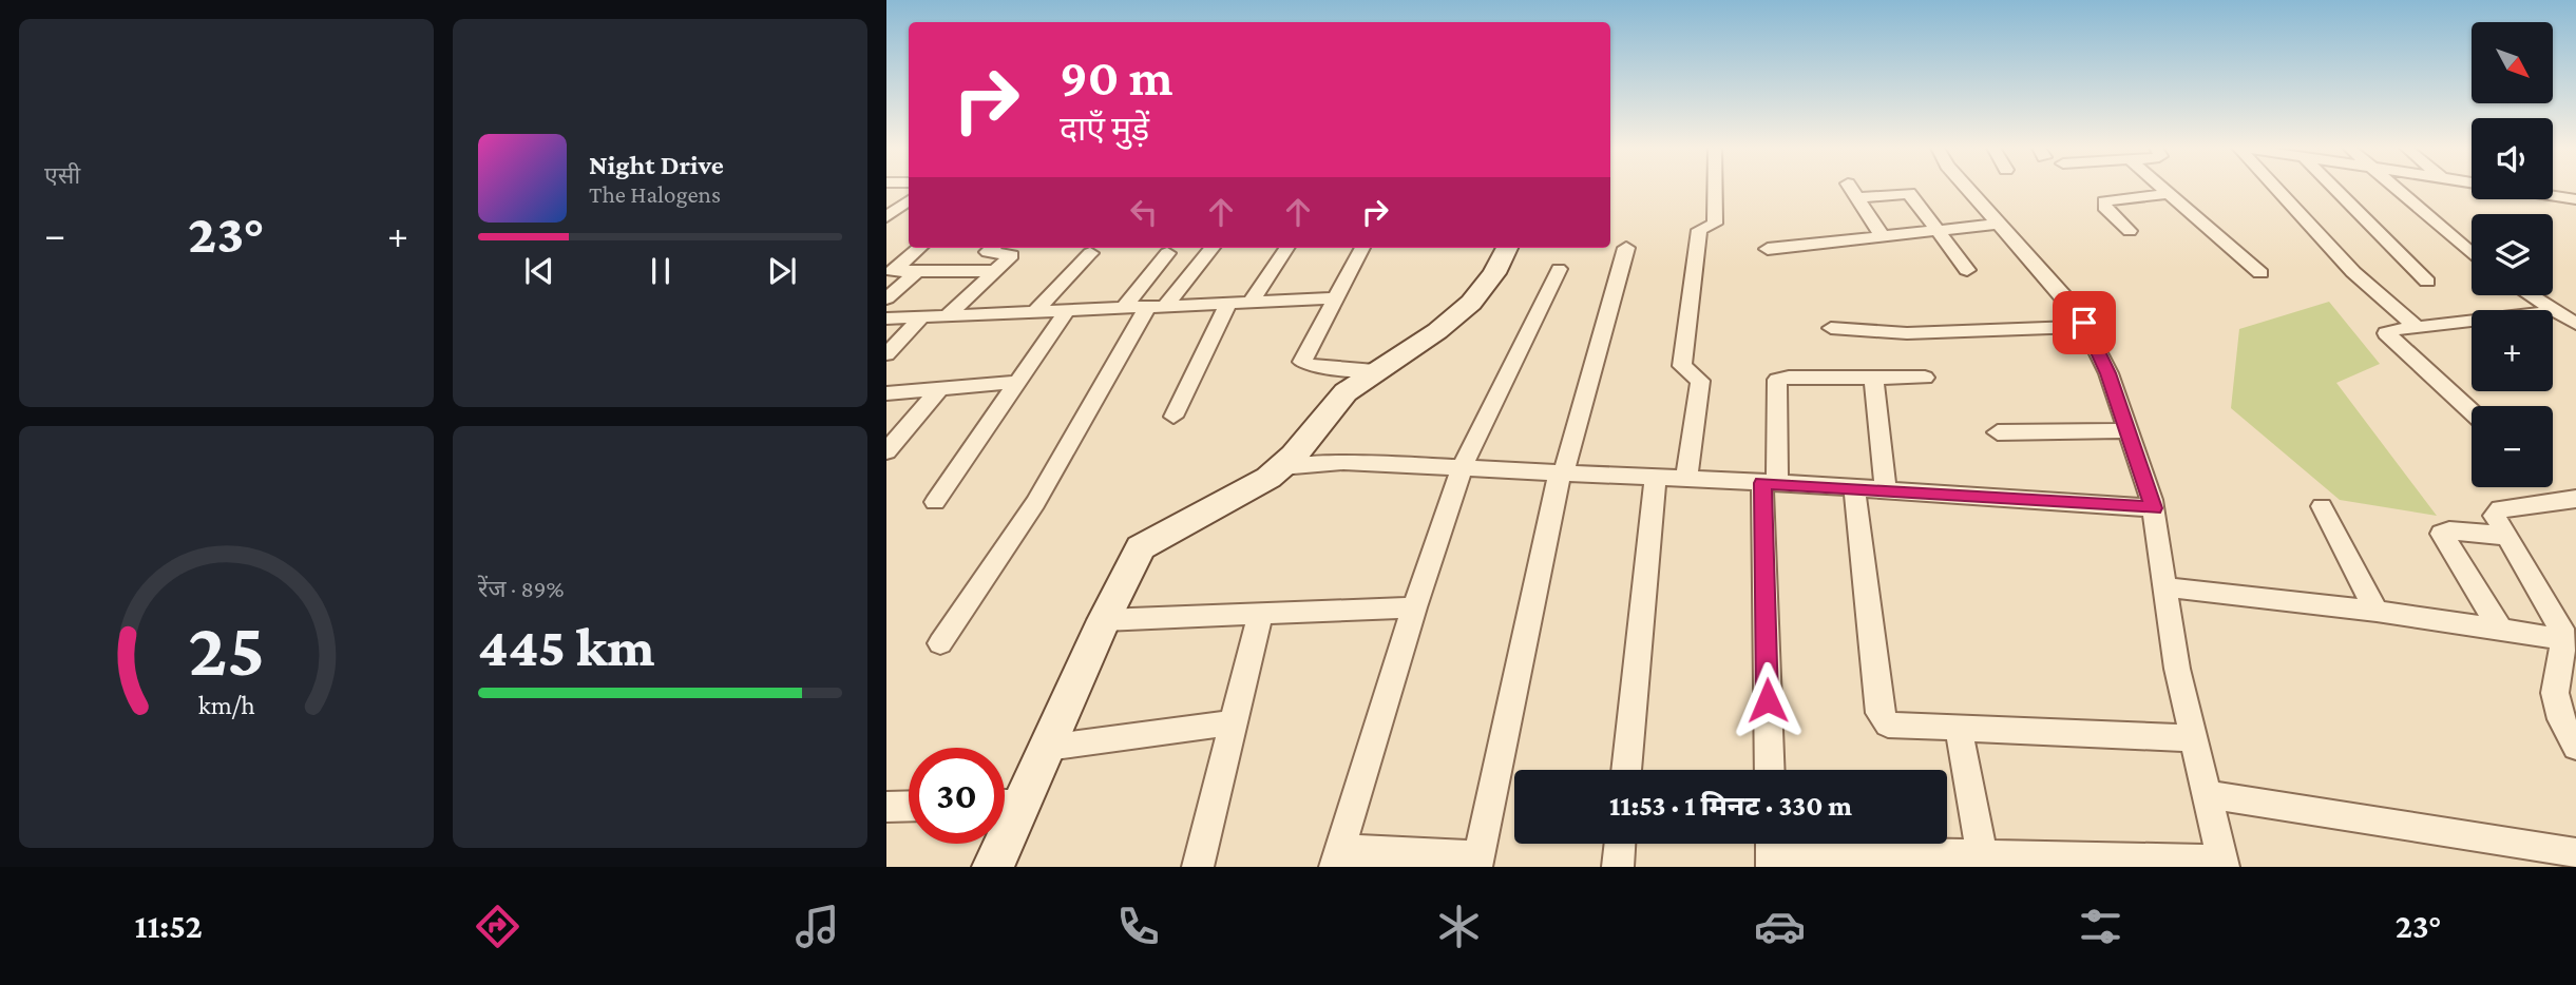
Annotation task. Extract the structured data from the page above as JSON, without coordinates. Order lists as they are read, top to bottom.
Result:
{
  "north": "bottom right",
  "page": {
    "tile": [
      "एसी",
      ["रेंज · 89%", "445 km"]
    ],
    "map_buttons": ["+", "−"],
    "turn": ["90 m", "दाएँ मुड़ें"],
    "song": ["Night Drive", "The Halogens"],
    "heat": ["−", "23°", "+"],
    "limit": "30",
    "trip": "11:53 · 1 मिनट · 330 m",
    "tabs": ["11:52", "23°"],
    "gauge": ["25", "km/h"]
  }
}
